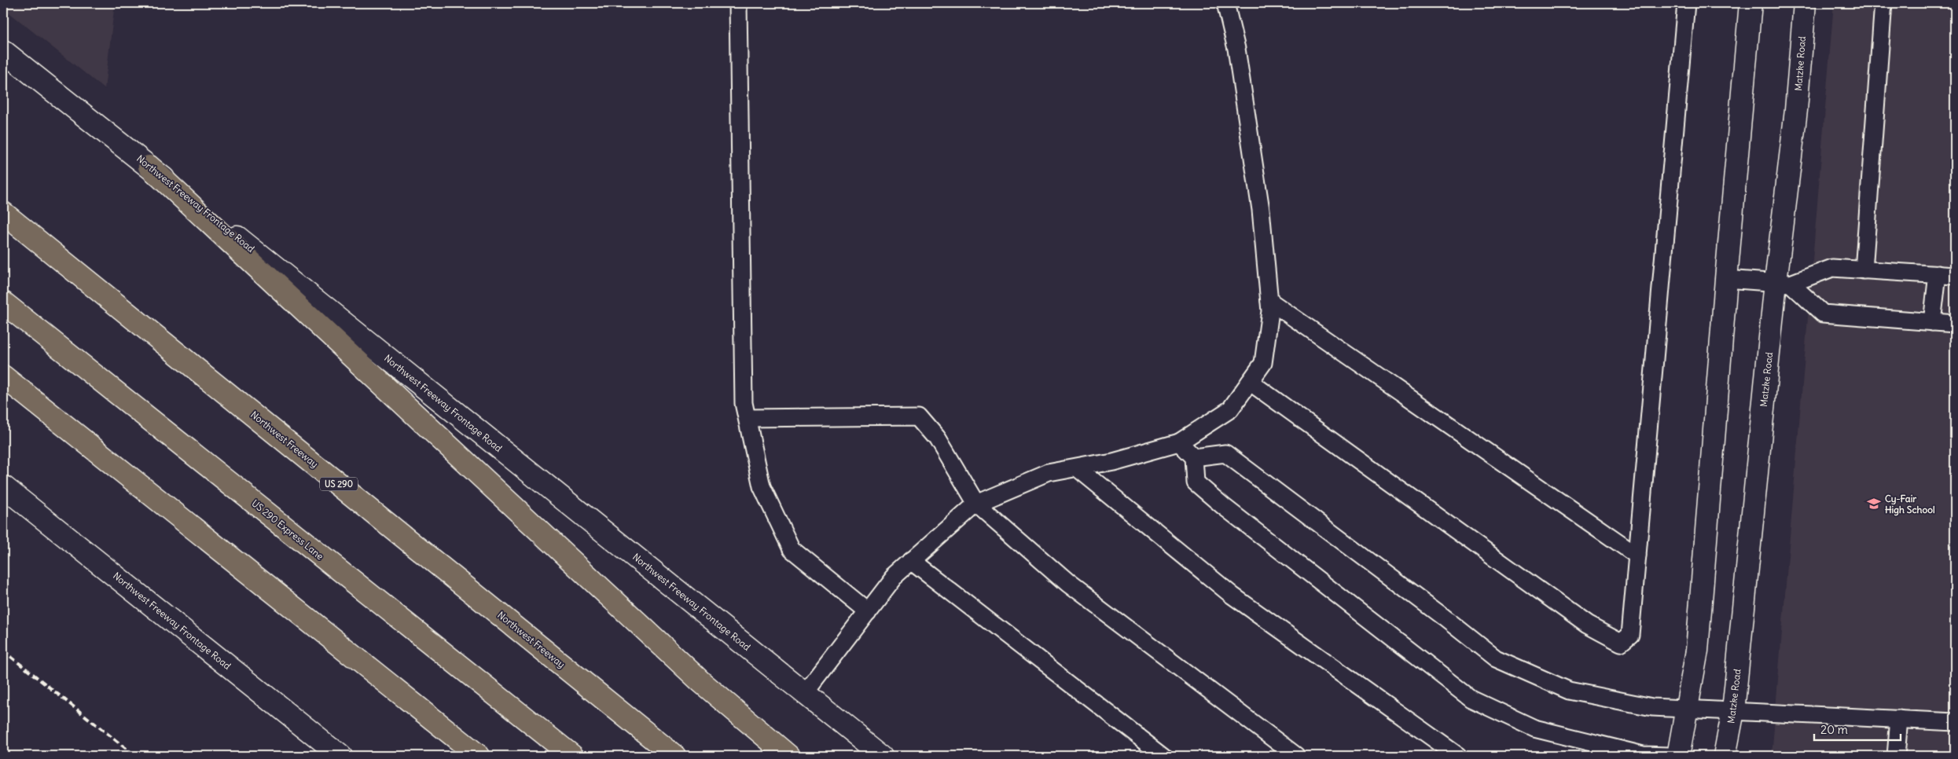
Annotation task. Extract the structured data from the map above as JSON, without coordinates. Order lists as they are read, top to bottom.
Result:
{
  "streets": {
    "highway": ["Northwest Freeway", "US 290", "US 290 Express Lane"],
    "main road": ["Matzke Road", "Northwest Freeway Frontage Road"]
  },
  "places": {
    "school or university": ["Cy-Fair High School"]
  },
  "scale_bar": "20 m"
}
